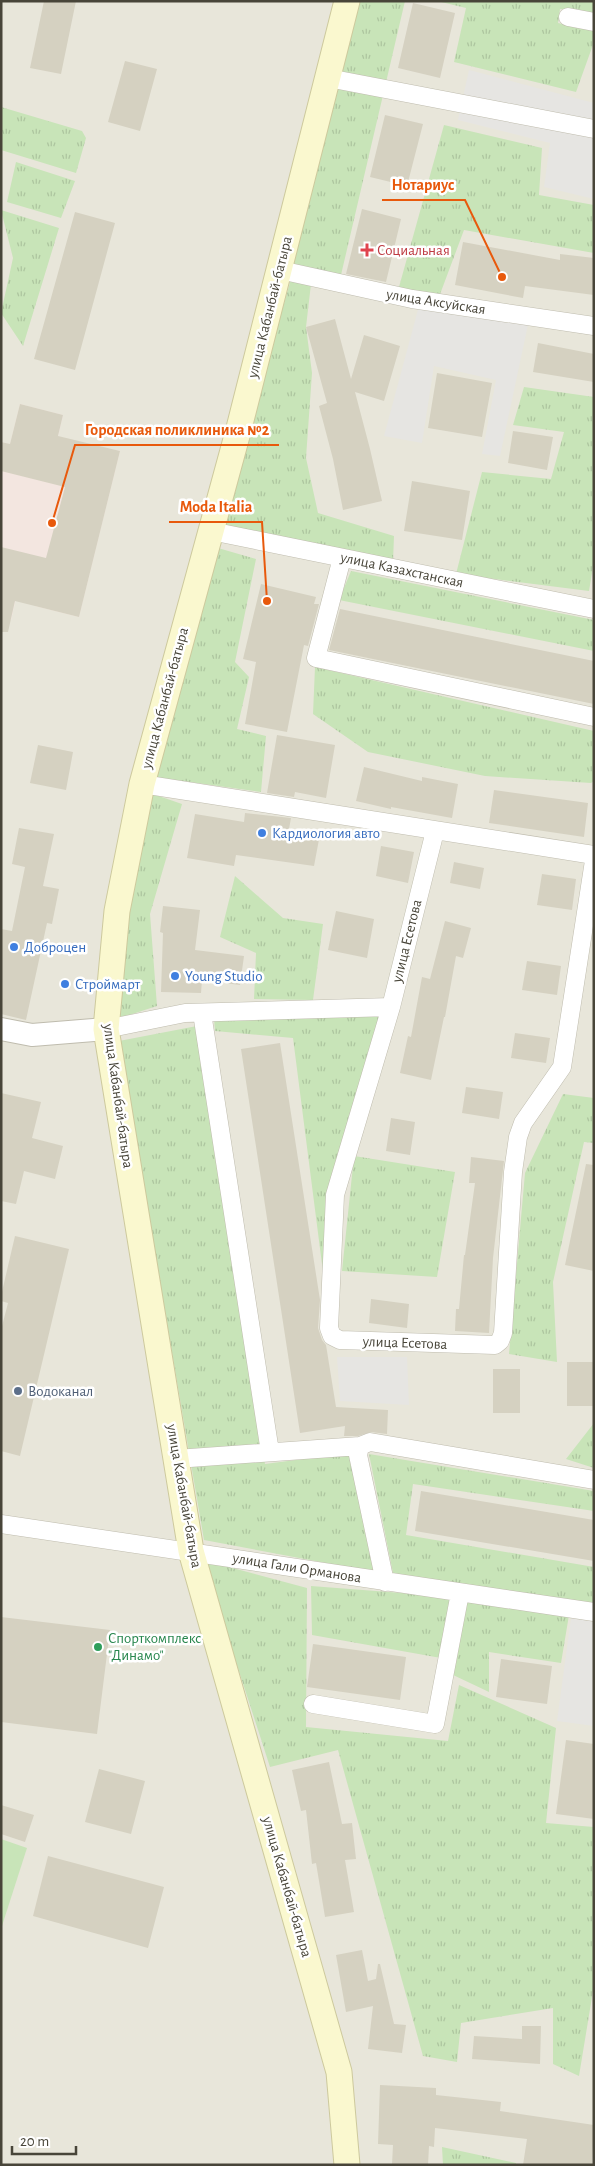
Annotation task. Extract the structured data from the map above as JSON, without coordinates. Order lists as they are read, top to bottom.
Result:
{
  "streets": {
    "main road": ["улица Кабанбай-батыра"],
    "street": [
      "улица Аксуйская",
      "улица Казахстанская",
      "улица Есетова",
      "улица Гали Орманова"
    ]
  },
  "crossings": [
    ["улица Аксуйская", "улица Кабанбай-батыра"],
    ["улица Кабанбай-батыра", "улица Казахстанская"],
    ["улица Кабанбай-батыра", "улица Гали Орманова"]
  ],
  "places": {
    "health": ["Социальная"],
    "other": [
      "Нотариус",
      "Городская поликлиника №2",
      "Moda Italia",
      "Кардиология авто",
      "Доброцен",
      "Young Studio",
      "Строймарт",
      "Водоканал",
      "Спорткомплекс \"Динамо\""
    ]
  },
  "scale_bar": "20 m"
}
